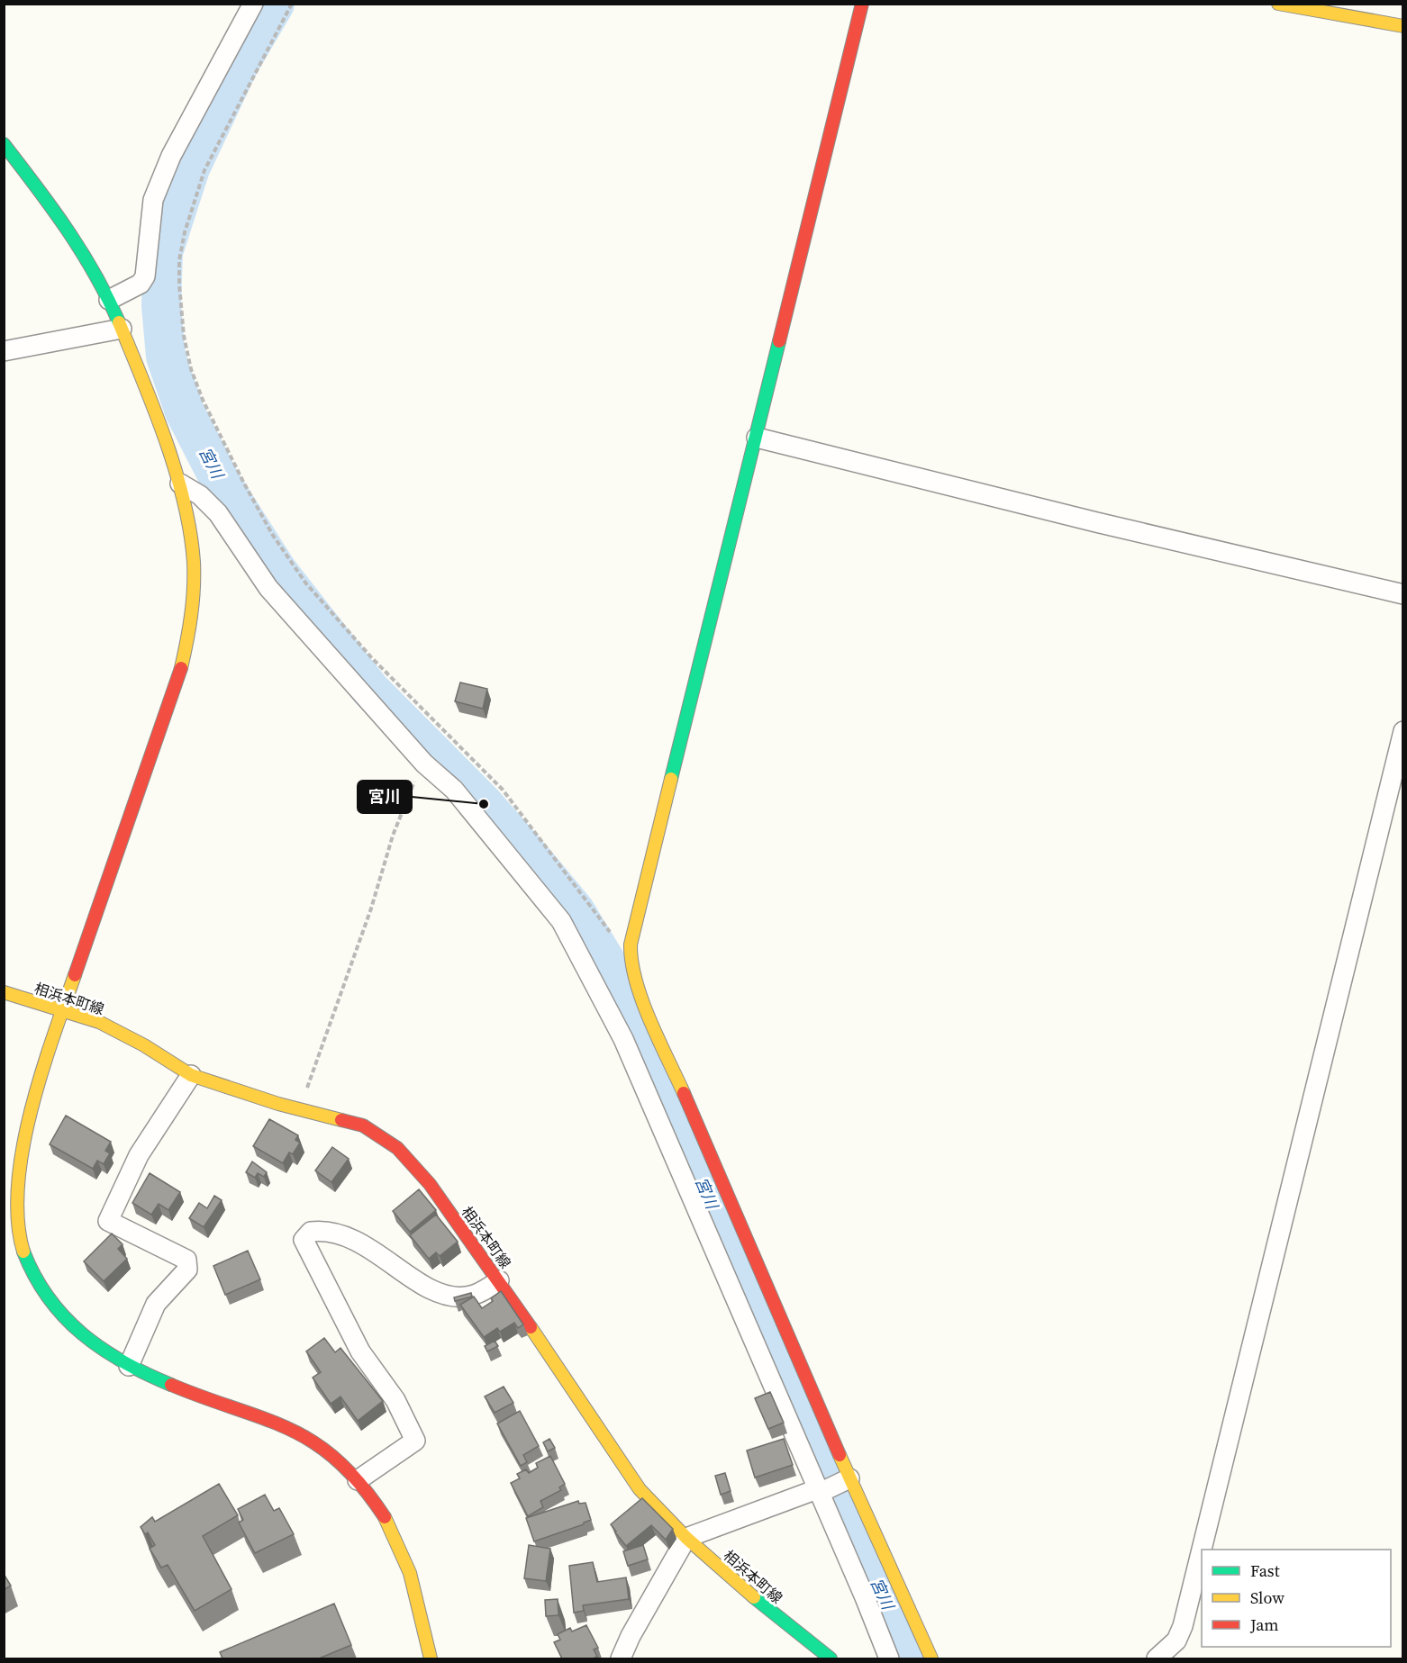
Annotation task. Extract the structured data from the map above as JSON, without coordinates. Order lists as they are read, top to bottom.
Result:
{
  "streets": {
    "main road": ["相浜本町線"]
  },
  "water": ["宮川"],
  "places": ["宮川"],
  "legend": ["Fast", "Slow", "Jam"]
}
